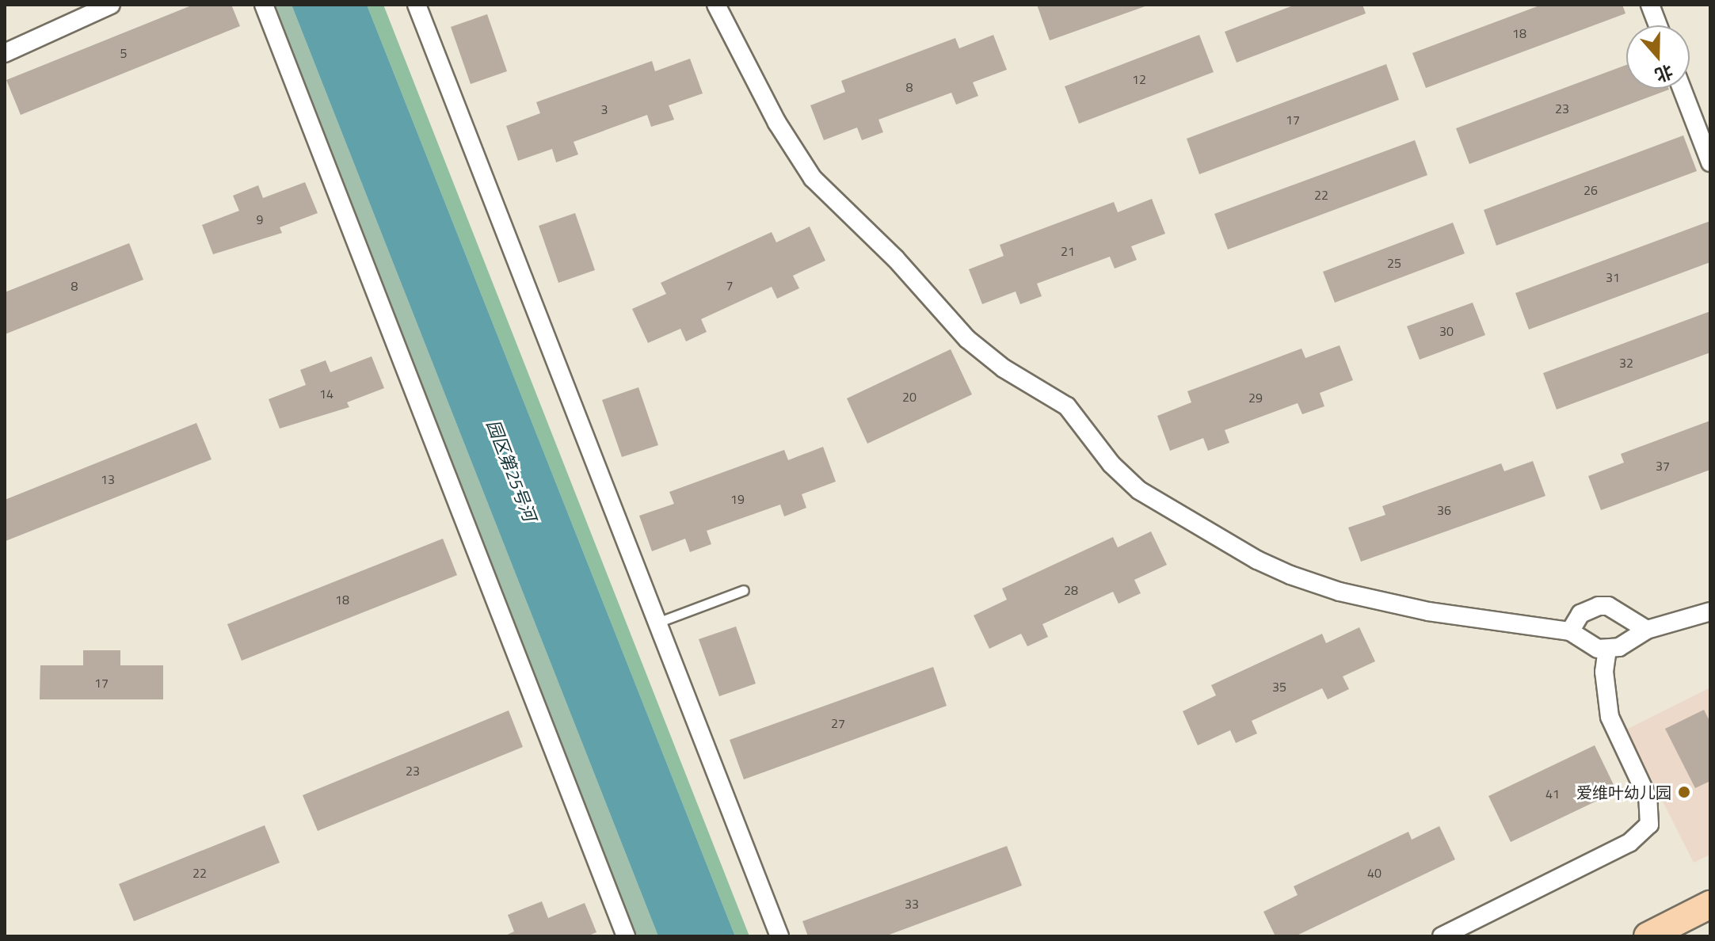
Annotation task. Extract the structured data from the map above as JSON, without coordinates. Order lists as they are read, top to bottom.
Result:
{
  "water": ["园区第25号河"],
  "places": ["爱维叶幼儿园"],
  "house_numbers": [
    "18",
    "5",
    "12",
    "8",
    "23",
    "3",
    "17",
    "26",
    "22",
    "9",
    "21",
    "25",
    "31",
    "7",
    "8",
    "30",
    "32",
    "14",
    "20",
    "29",
    "37",
    "13",
    "19",
    "36",
    "28",
    "18",
    "17",
    "35",
    "27",
    "23",
    "41",
    "22",
    "40",
    "33"
  ],
  "north": "bottom"
}
